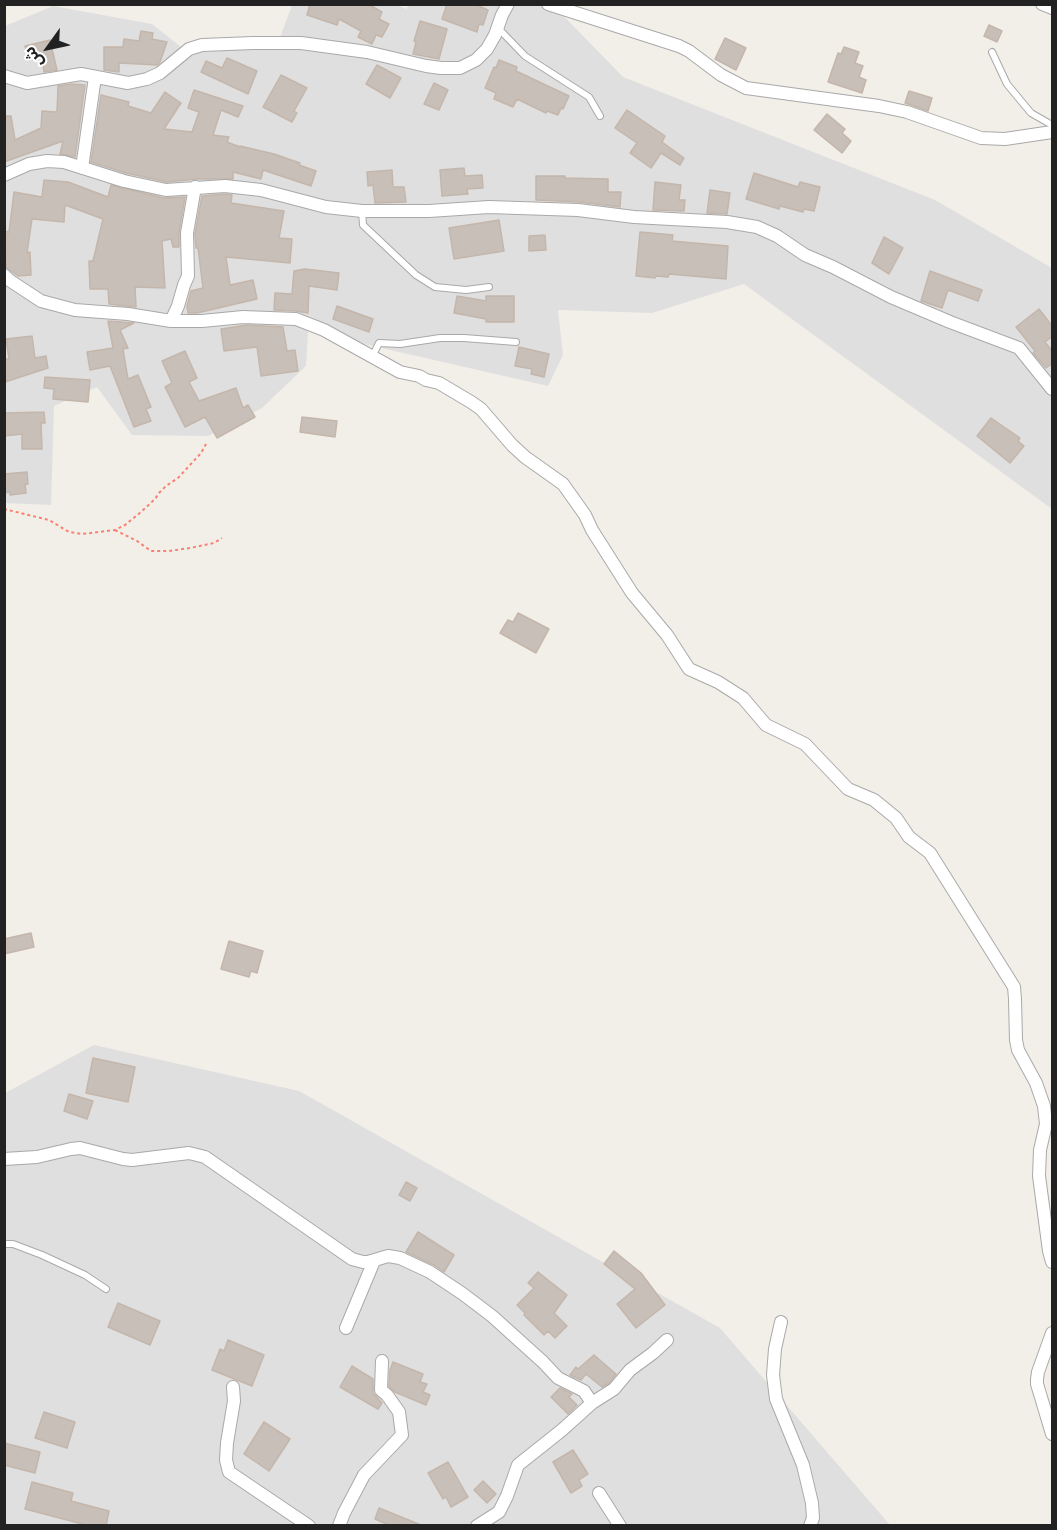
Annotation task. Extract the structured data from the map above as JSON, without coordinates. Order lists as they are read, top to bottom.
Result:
{
  "north": "bottom left"
}
